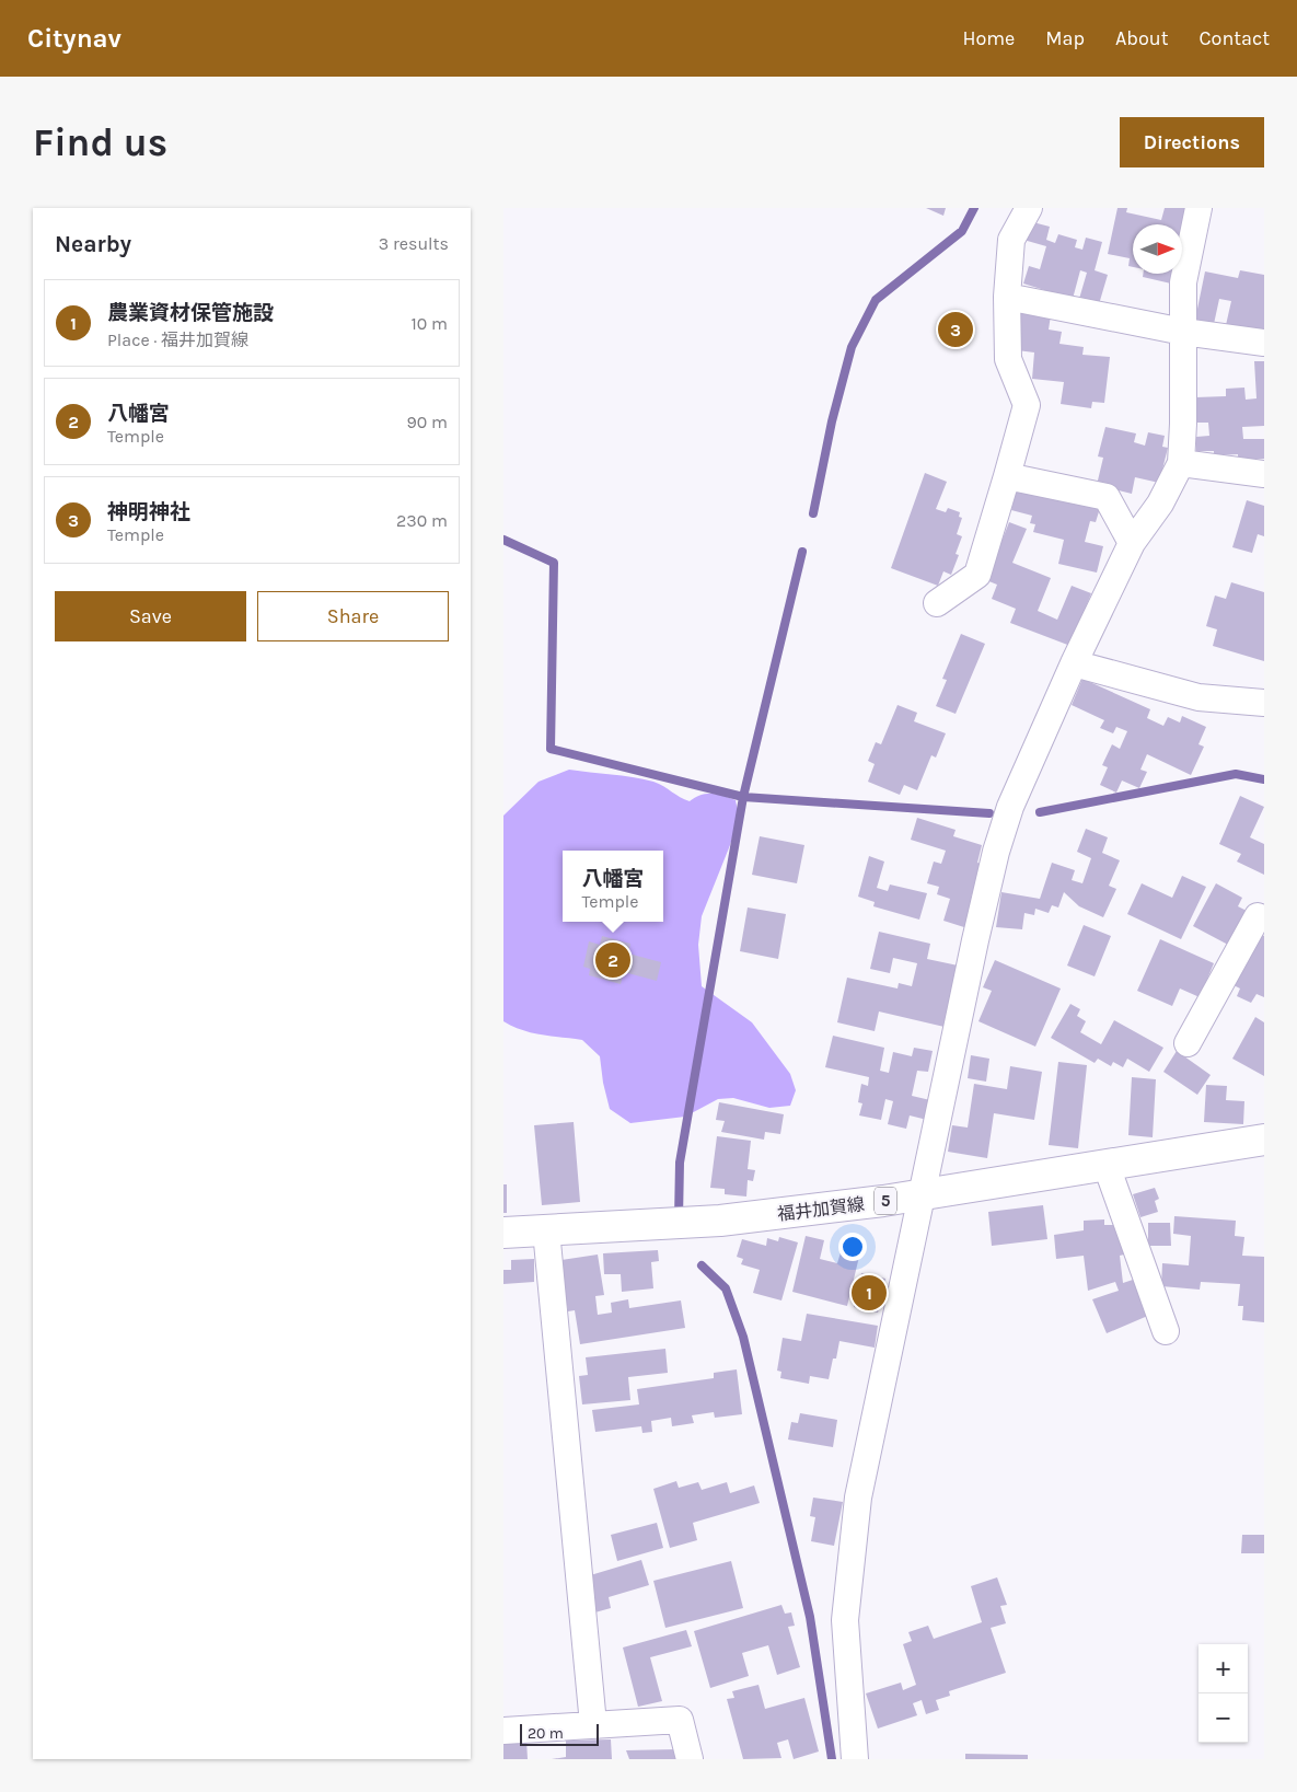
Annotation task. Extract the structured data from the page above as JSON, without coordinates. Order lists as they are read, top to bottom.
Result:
{
  "streets": {
    "main road": ["5", "福井加賀線"]
  },
  "scale_bar": "20 m",
  "north": "right",
  "page": {
    "header": "Citynav",
    "nav": [
      "Home",
      "Map",
      "About",
      "Contact"
    ],
    "buttons": [
      "Directions",
      ["Save", "Share"]
    ],
    "title": "Find us",
    "heading": ["Nearby", "3 results"],
    "list": [
      {
        "mark": "1",
        "name": "農業資材保管施設",
        "note": "Place · 福井加賀線",
        "value": "10 m"
      },
      {
        "mark": "2",
        "name": "八幡宮",
        "note": "Temple",
        "value": "90 m"
      },
      {
        "mark": "3",
        "name": "神明神社",
        "note": "Temple",
        "value": "230 m"
      }
    ],
    "pins": ["3", "2", "1"],
    "popup": ["八幡宮", "Temple"],
    "map_buttons": ["+", "−"],
    "scale": "20 m"
  }
}
